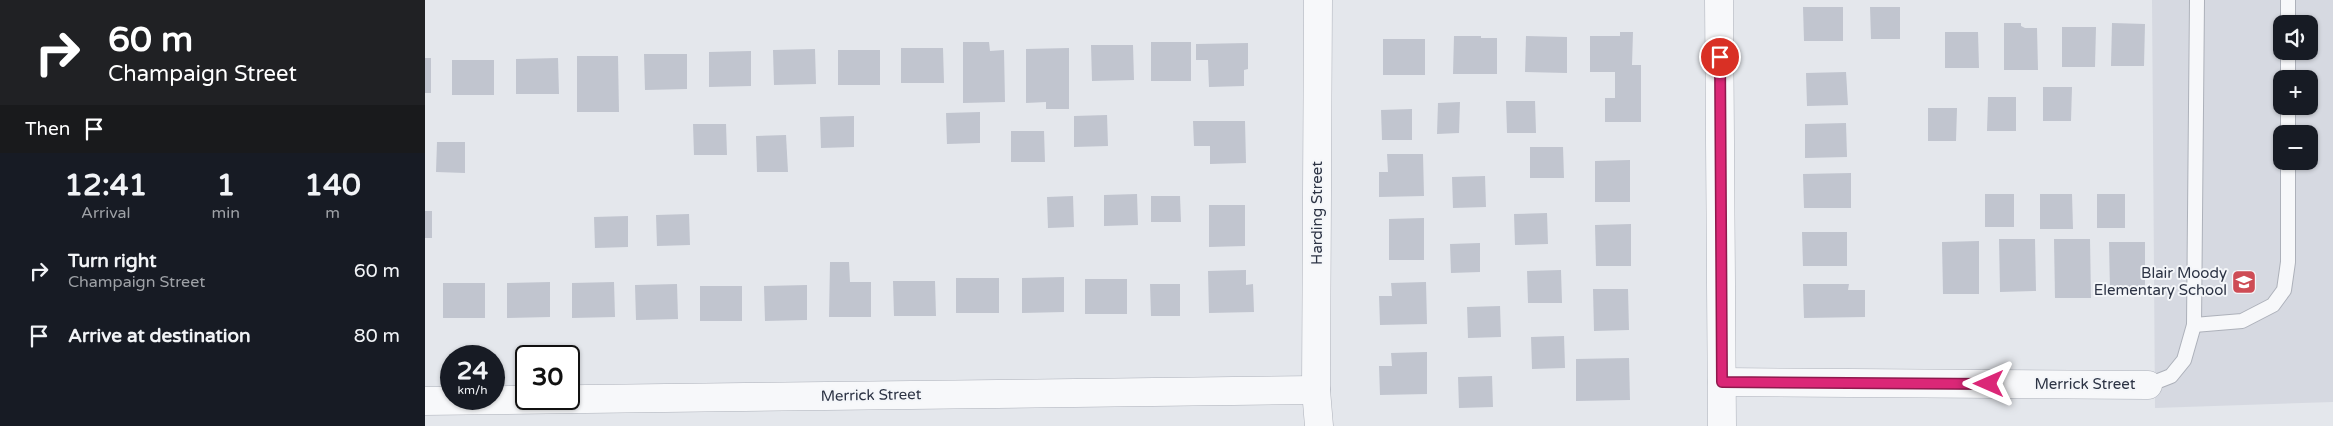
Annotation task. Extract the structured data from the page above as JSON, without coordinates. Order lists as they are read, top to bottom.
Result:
{
  "streets": {
    "street": ["Harding Street", "Merrick Street"]
  },
  "crossings": [
    ["Harding Street", "Merrick Street"]
  ],
  "places": {
    "school or university": ["Blair Moody Elementary School"]
  },
  "page": {
    "turn": ["60 m", "Champaign Street"],
    "map_buttons": ["+", "−"],
    "then": "Then",
    "eta": [
      "12:41",
      "Arrival",
      "1",
      "min",
      "140",
      "m"
    ],
    "list": [
      {
        "name": "Turn right",
        "note": "Champaign Street",
        "value": "60 m"
      },
      {
        "name": "Arrive at destination",
        "value": "80 m"
      }
    ],
    "speed": "24 km/h",
    "limit": "30"
  }
}
